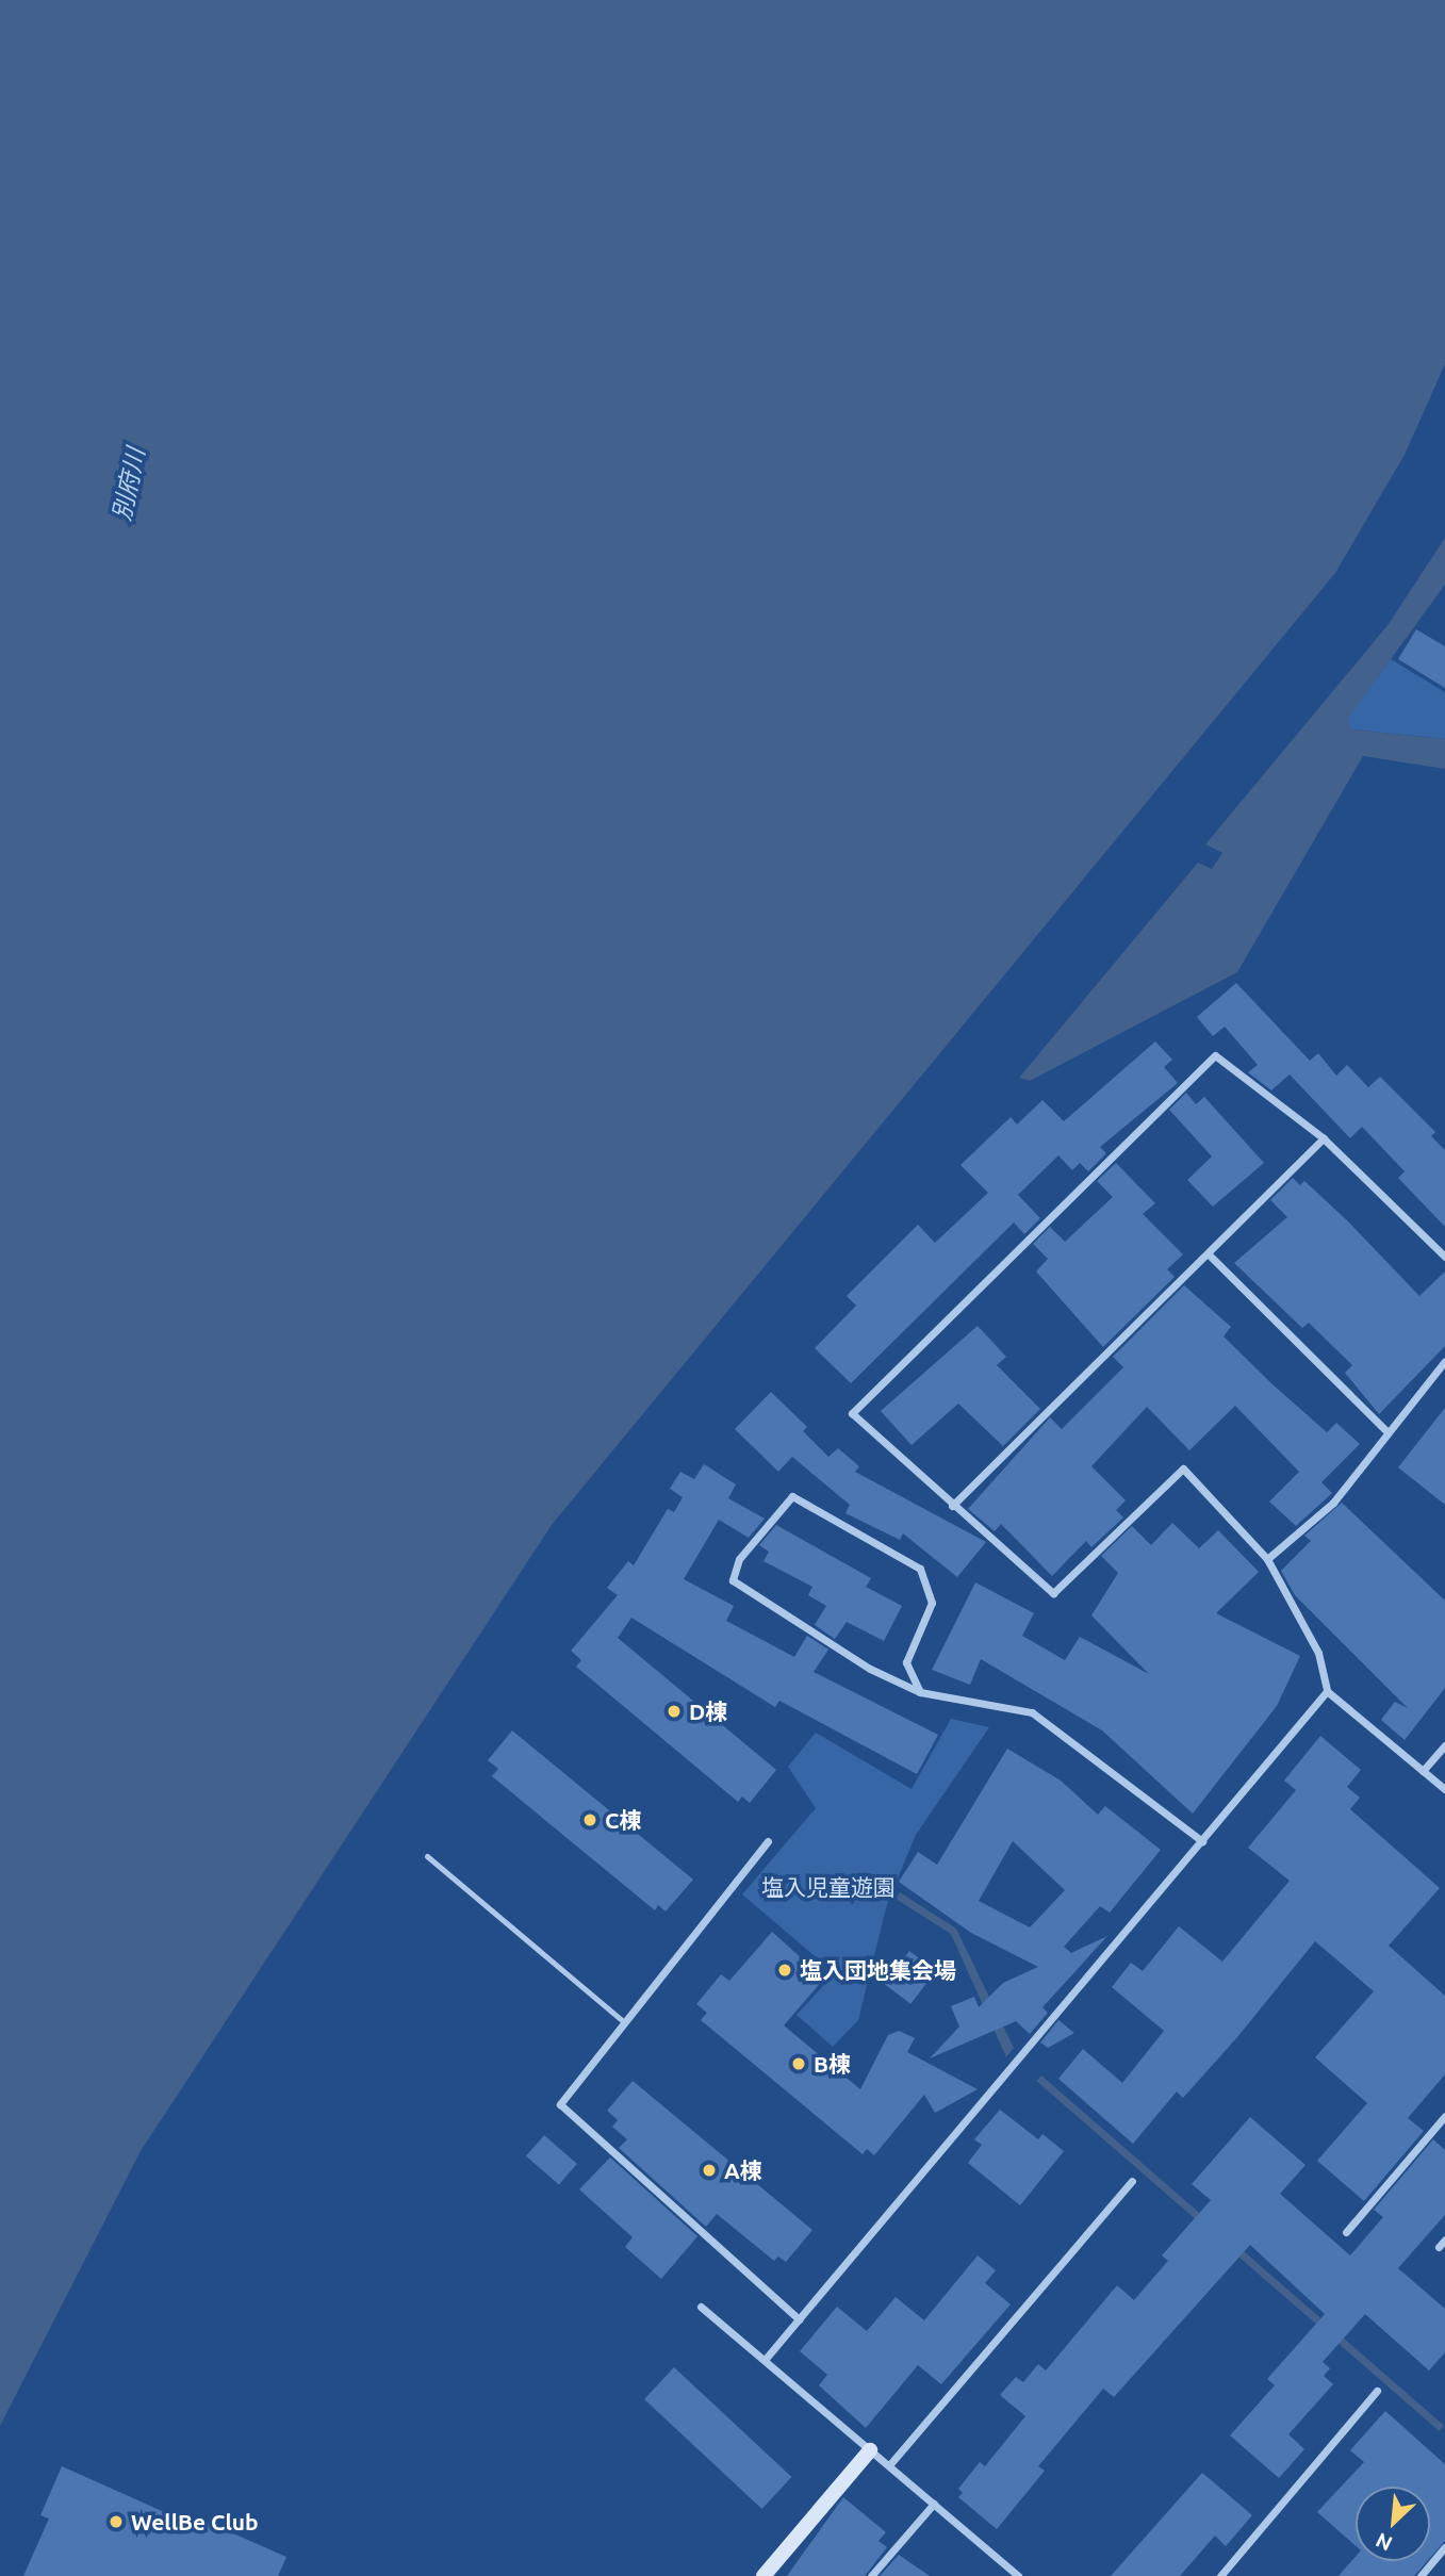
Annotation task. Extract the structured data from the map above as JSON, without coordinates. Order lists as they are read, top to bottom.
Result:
{
  "water": ["別府川"],
  "parks": ["塩入児童遊園"],
  "places": [
    "D棟",
    "C棟",
    "塩入団地集会場",
    "B棟",
    "A棟",
    "WellBe Club"
  ],
  "north": "bottom left"
}
